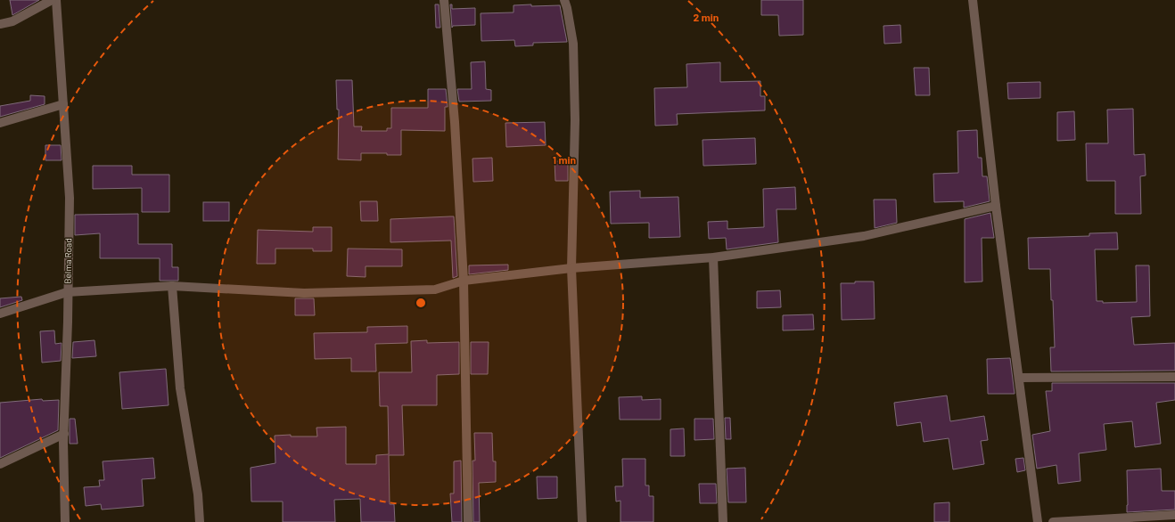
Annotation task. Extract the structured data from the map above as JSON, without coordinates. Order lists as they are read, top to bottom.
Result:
{
  "streets": {
    "street": ["Belma Road"]
  },
  "rings": ["2 min", "1 min"]
}
